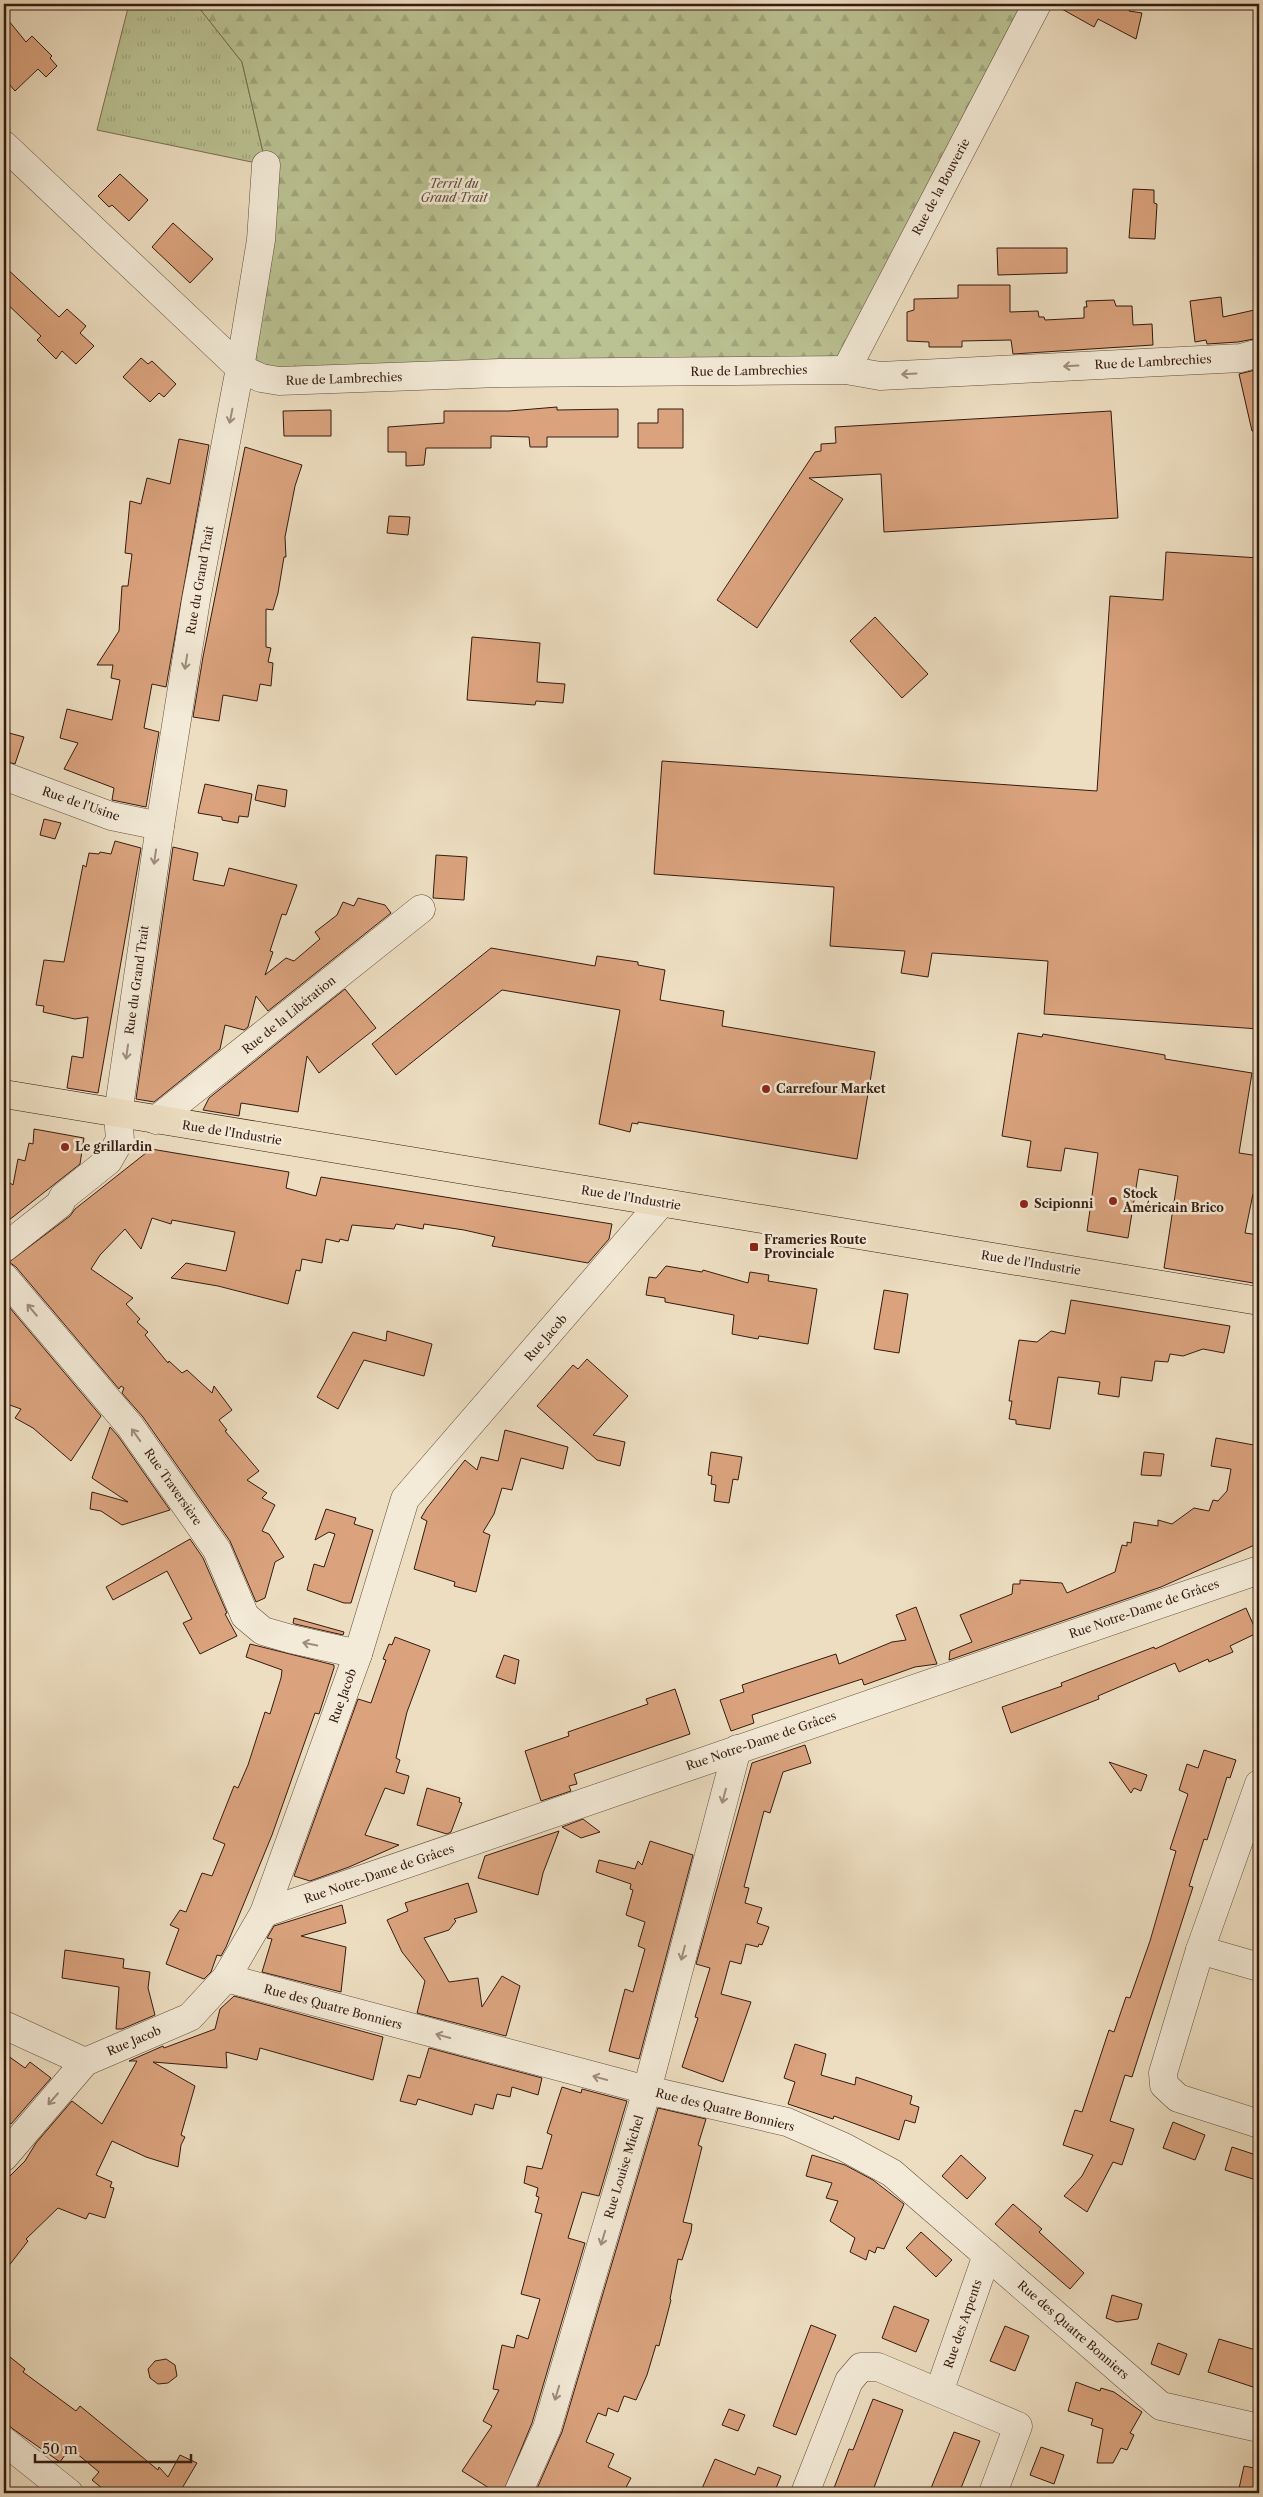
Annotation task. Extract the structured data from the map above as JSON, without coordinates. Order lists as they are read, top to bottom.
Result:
{
  "streets": {
    "main road": ["Rue de l'Industrie"],
    "street": [
      "Rue de la Bouverie",
      "Rue de Lambrechies",
      "Rue du Grand Trait",
      "Rue de l'Usine",
      "Rue de la Libération",
      "Rue Jacob",
      "Rue Traversière",
      "Rue Notre-Dame de Grâces",
      "Rue des Quatre Bonniers",
      "Rue Louise Michel",
      "Rue des Arpents"
    ]
  },
  "crossings": [
    ["Rue de la Bouverie", "Rue de Lambrechies"],
    ["Rue de Lambrechies", "Rue du Grand Trait"],
    ["Rue du Grand Trait", "Rue de l'Usine"],
    ["Rue du Grand Trait", "Rue de l'Industrie"],
    ["Rue de la Libération", "Rue de l'Industrie"],
    ["Rue de l'Industrie", "Rue Jacob"],
    ["Rue Jacob", "Rue Traversière"],
    ["Rue Jacob", "Rue Notre-Dame de Grâces"],
    ["Rue Jacob", "Rue des Quatre Bonniers"],
    ["Rue Notre-Dame de Grâces", "Rue Louise Michel"],
    ["Rue des Quatre Bonniers", "Rue Louise Michel"],
    ["Rue des Quatre Bonniers", "Rue des Arpents"]
  ],
  "one_way": [
    "Rue de Lambrechies",
    "Rue du Grand Trait",
    "Rue Traversière",
    "Rue des Quatre Bonniers",
    "Rue Louise Michel"
  ],
  "parks": ["Terril du Grand Trait"],
  "places": {
    "other": [
      "Carrefour Market",
      "Le grillardin",
      "Stock Américain Brico",
      "Scipionni"
    ],
    "transit": ["Frameries Route Provinciale"]
  },
  "scale_bar": "50 m"
}
